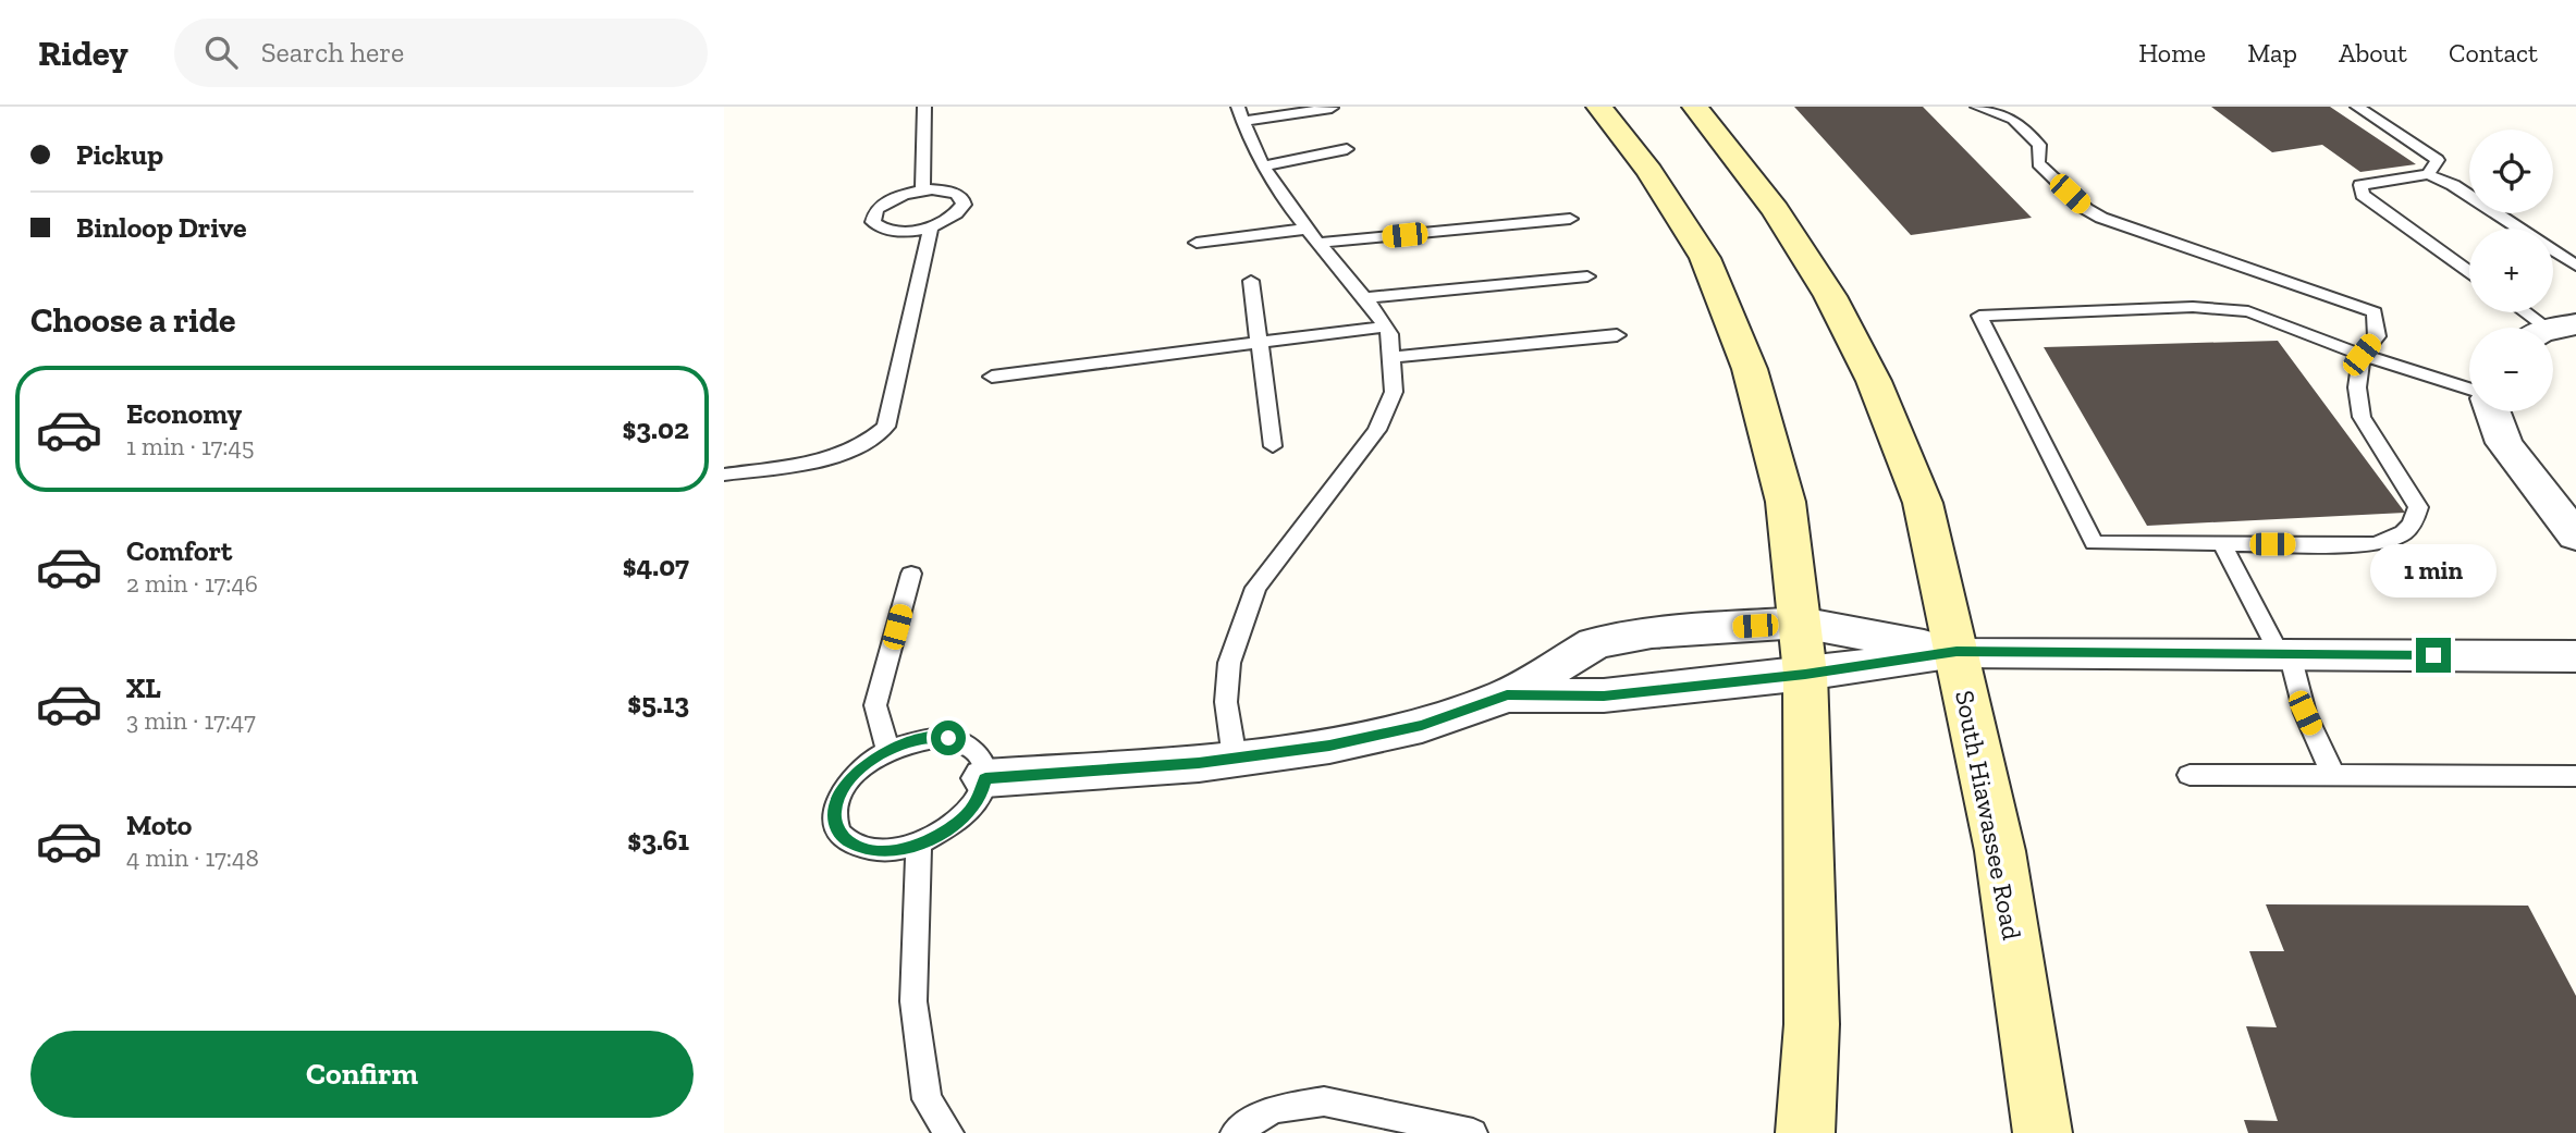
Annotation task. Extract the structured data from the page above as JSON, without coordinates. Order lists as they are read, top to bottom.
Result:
{
  "streets": {
    "street": ["South Hiawassee Road"]
  },
  "page": {
    "header": "Ridey",
    "search": "Search here",
    "nav": [
      "Home",
      "Map",
      "About",
      "Contact"
    ],
    "banner": ["Pickup", "Binloop Drive"],
    "map_buttons": ["+", "−"],
    "heading": "Choose a ride",
    "list": [
      {
        "name": "Economy",
        "note": "1 min · 17:45",
        "value": "$3.02"
      },
      {
        "name": "Comfort",
        "note": "2 min · 17:46",
        "value": "$4.07"
      },
      {
        "name": "XL",
        "note": "3 min · 17:47",
        "value": "$5.13"
      },
      {
        "name": "Moto",
        "note": "4 min · 17:48",
        "value": "$3.61"
      }
    ],
    "bubble": "1 min",
    "buttons": "Confirm"
  }
}
